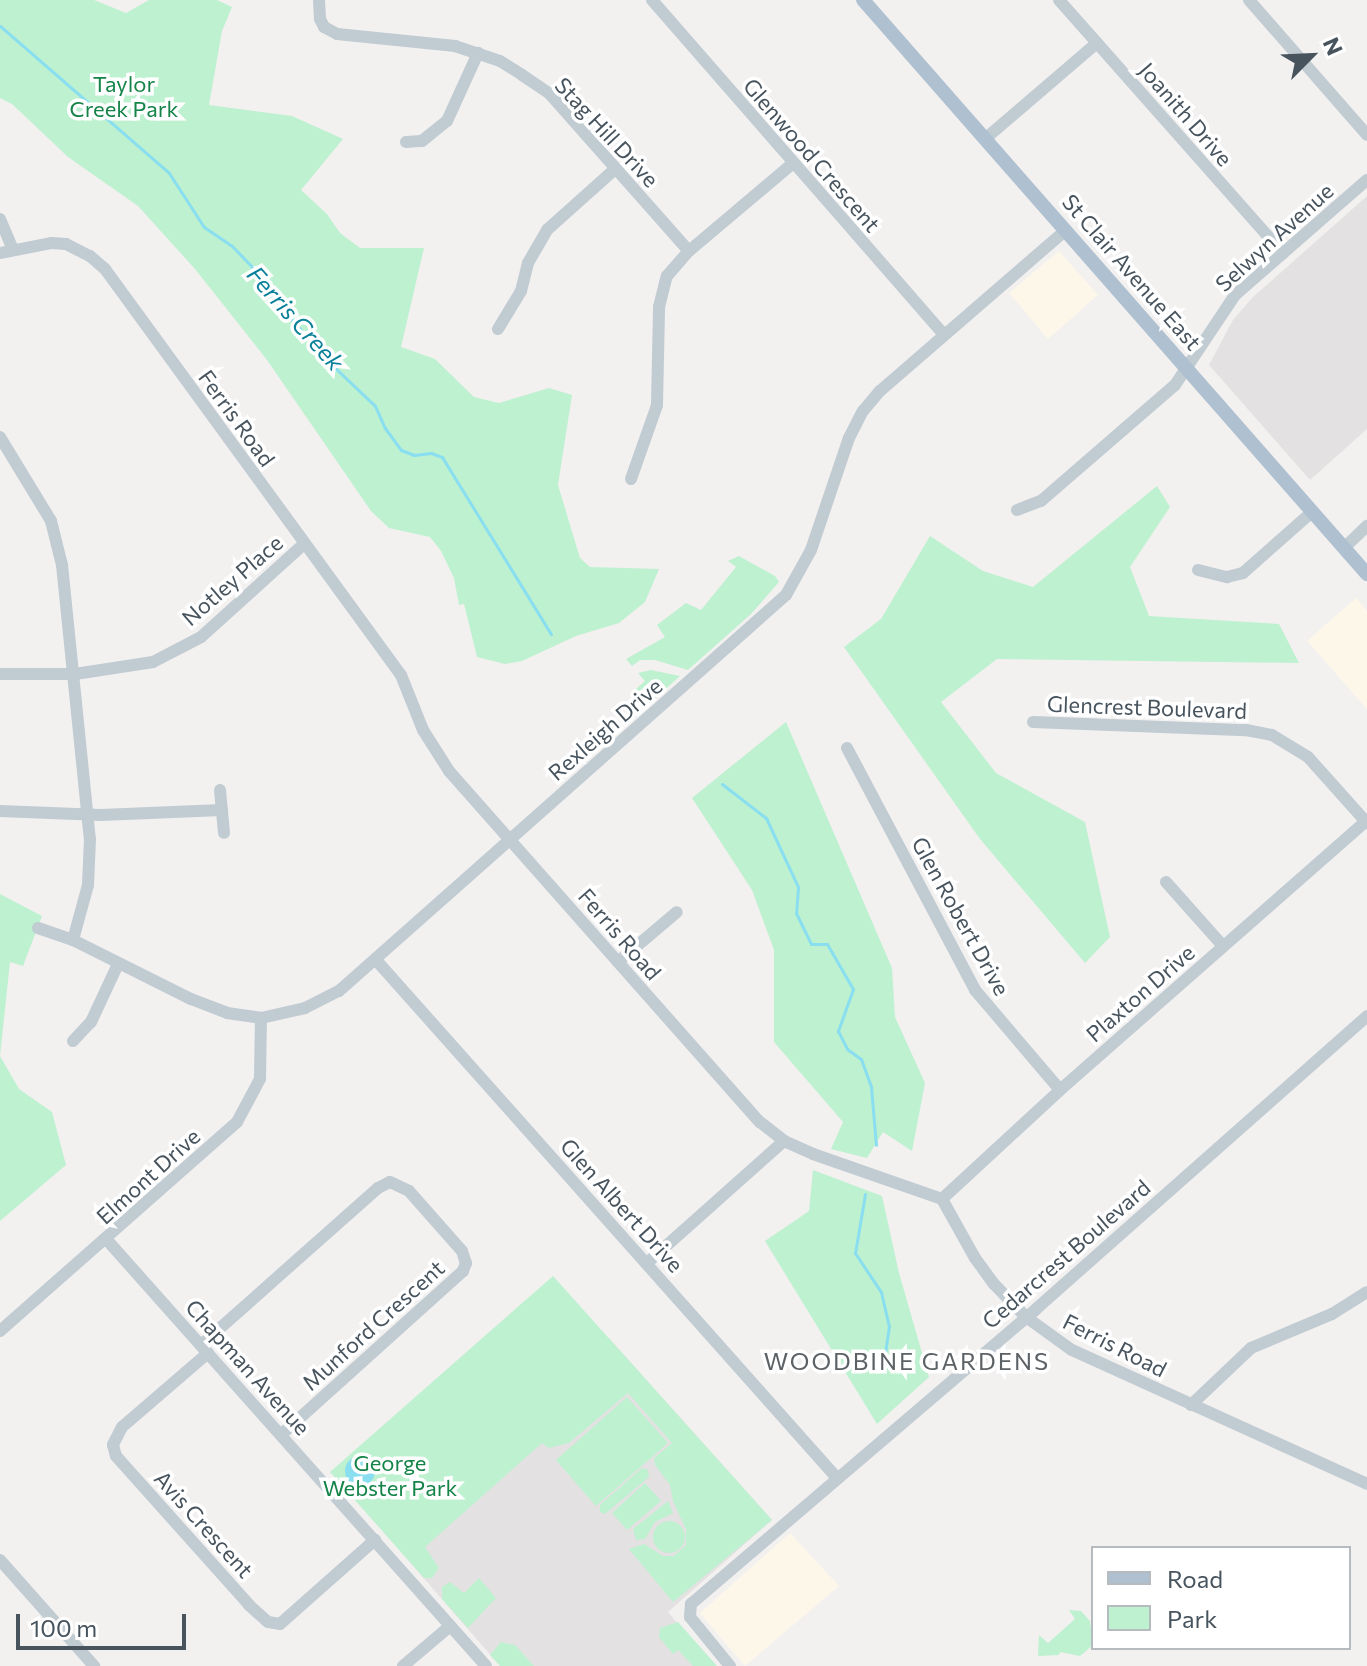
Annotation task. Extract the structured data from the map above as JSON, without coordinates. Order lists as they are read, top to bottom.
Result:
{
  "streets": {
    "main road": ["St Clair Avenue East"],
    "street": [
      "Joanith Drive",
      "Stag Hill Drive",
      "Glenwood Crescent",
      "Selwyn Avenue",
      "Ferris Road",
      "Notley Place",
      "Glencrest Boulevard",
      "Rexleigh Drive",
      "Glen Robert Drive",
      "Plaxton Drive",
      "Elmont Drive",
      "Glen Albert Drive",
      "Cedarcrest Boulevard",
      "Munford Crescent",
      "Chapman Avenue",
      "Avis Crescent"
    ]
  },
  "crossings": [
    ["Joanith Drive", "Selwyn Avenue"],
    ["Glenwood Crescent", "Rexleigh Drive"],
    ["Selwyn Avenue", "St Clair Avenue East"],
    ["St Clair Avenue East", "Rexleigh Drive"],
    ["Ferris Road", "Notley Place"],
    ["Ferris Road", "Rexleigh Drive"],
    ["Ferris Road", "Plaxton Drive"],
    ["Ferris Road", "Cedarcrest Boulevard"],
    ["Glencrest Boulevard", "Plaxton Drive"],
    ["Rexleigh Drive", "Elmont Drive"],
    ["Rexleigh Drive", "Glen Albert Drive"],
    ["Glen Robert Drive", "Plaxton Drive"],
    ["Elmont Drive", "Chapman Avenue"],
    ["Glen Albert Drive", "Cedarcrest Boulevard"],
    ["Munford Crescent", "Chapman Avenue"],
    ["Munford Crescent", "Avis Crescent"],
    ["Chapman Avenue", "Avis Crescent"]
  ],
  "districts": ["WOODBINE GARDENS"],
  "water": ["Ferris Creek"],
  "parks": ["Taylor Creek Park", "George Webster Park"],
  "legend": ["Road", "Park"],
  "scale_bar": "100 m",
  "north": "top right"
}
